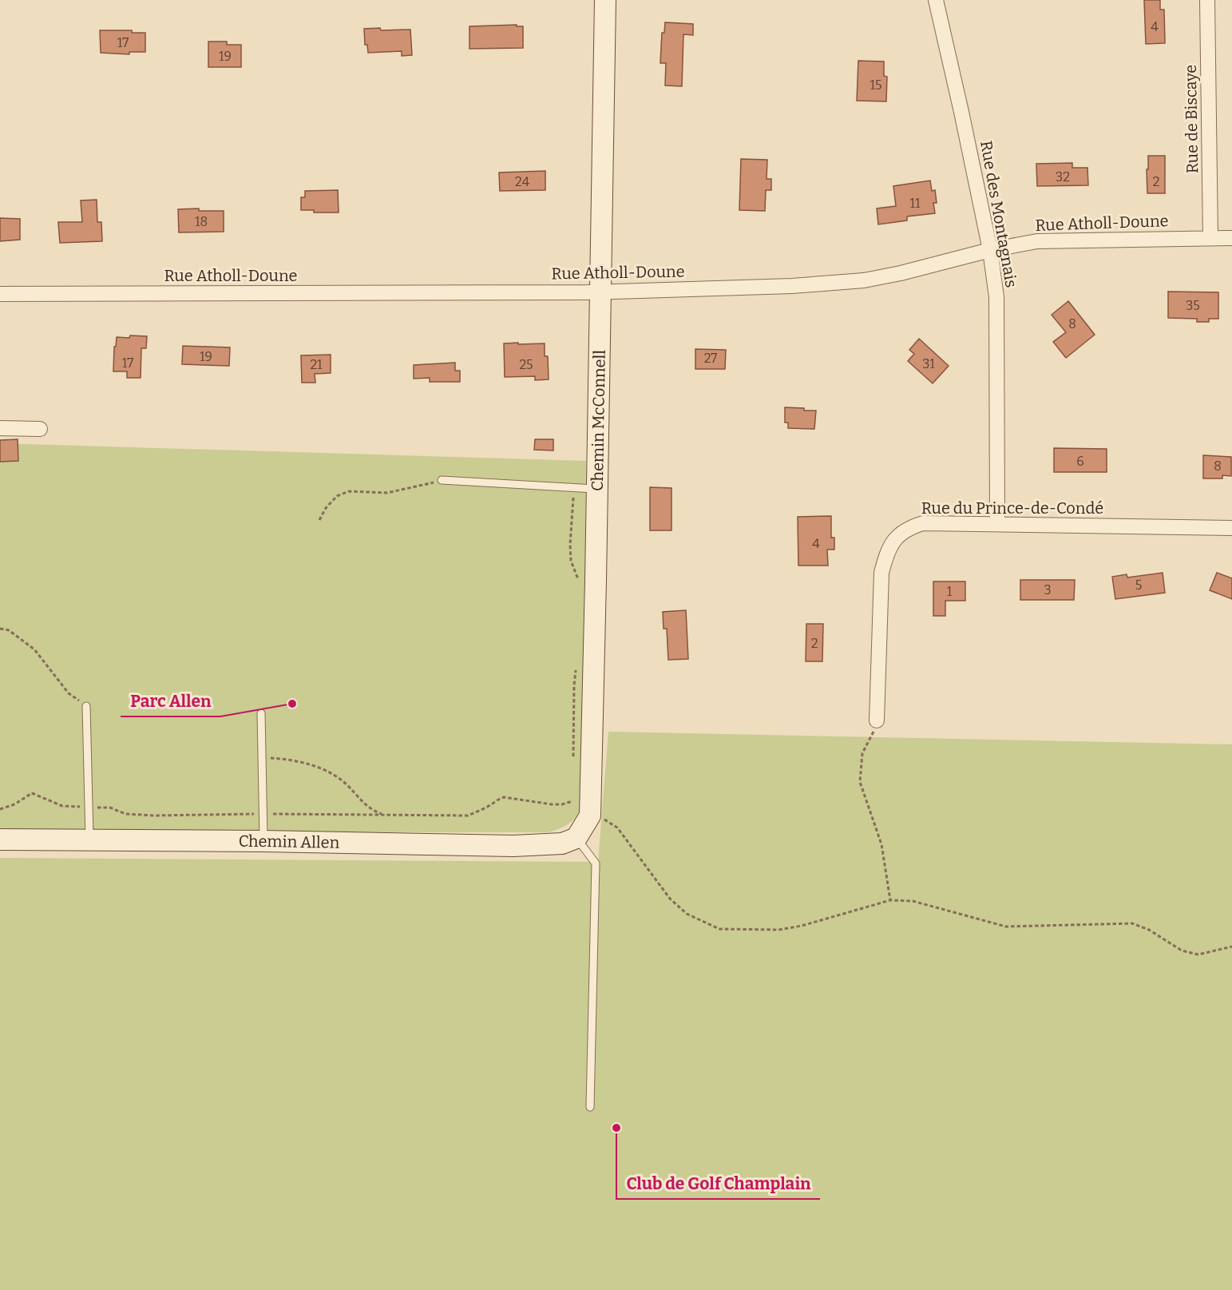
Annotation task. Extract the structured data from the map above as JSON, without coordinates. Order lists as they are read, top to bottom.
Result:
{
  "streets": {
    "street": [
      "Rue de Biscaye",
      "Rue des Montagnais",
      "Rue Atholl-Doune",
      "Chemin McConnell",
      "Rue du Prince-de-Condé",
      "Chemin Allen"
    ]
  },
  "crossings": [
    ["Rue de Biscaye", "Rue Atholl-Doune"],
    ["Rue des Montagnais", "Rue Atholl-Doune"],
    ["Rue des Montagnais", "Rue du Prince-de-Condé"],
    ["Rue Atholl-Doune", "Chemin McConnell"]
  ],
  "places": ["Parc Allen", "Club de Golf Champlain"],
  "house_numbers": [
    "4",
    "17",
    "19",
    "15",
    "32",
    "24",
    "2",
    "11",
    "18",
    "35",
    "8",
    "19",
    "27",
    "17",
    "31",
    "21",
    "25",
    "6",
    "8",
    "4",
    "5",
    "3",
    "1",
    "2"
  ]
}
